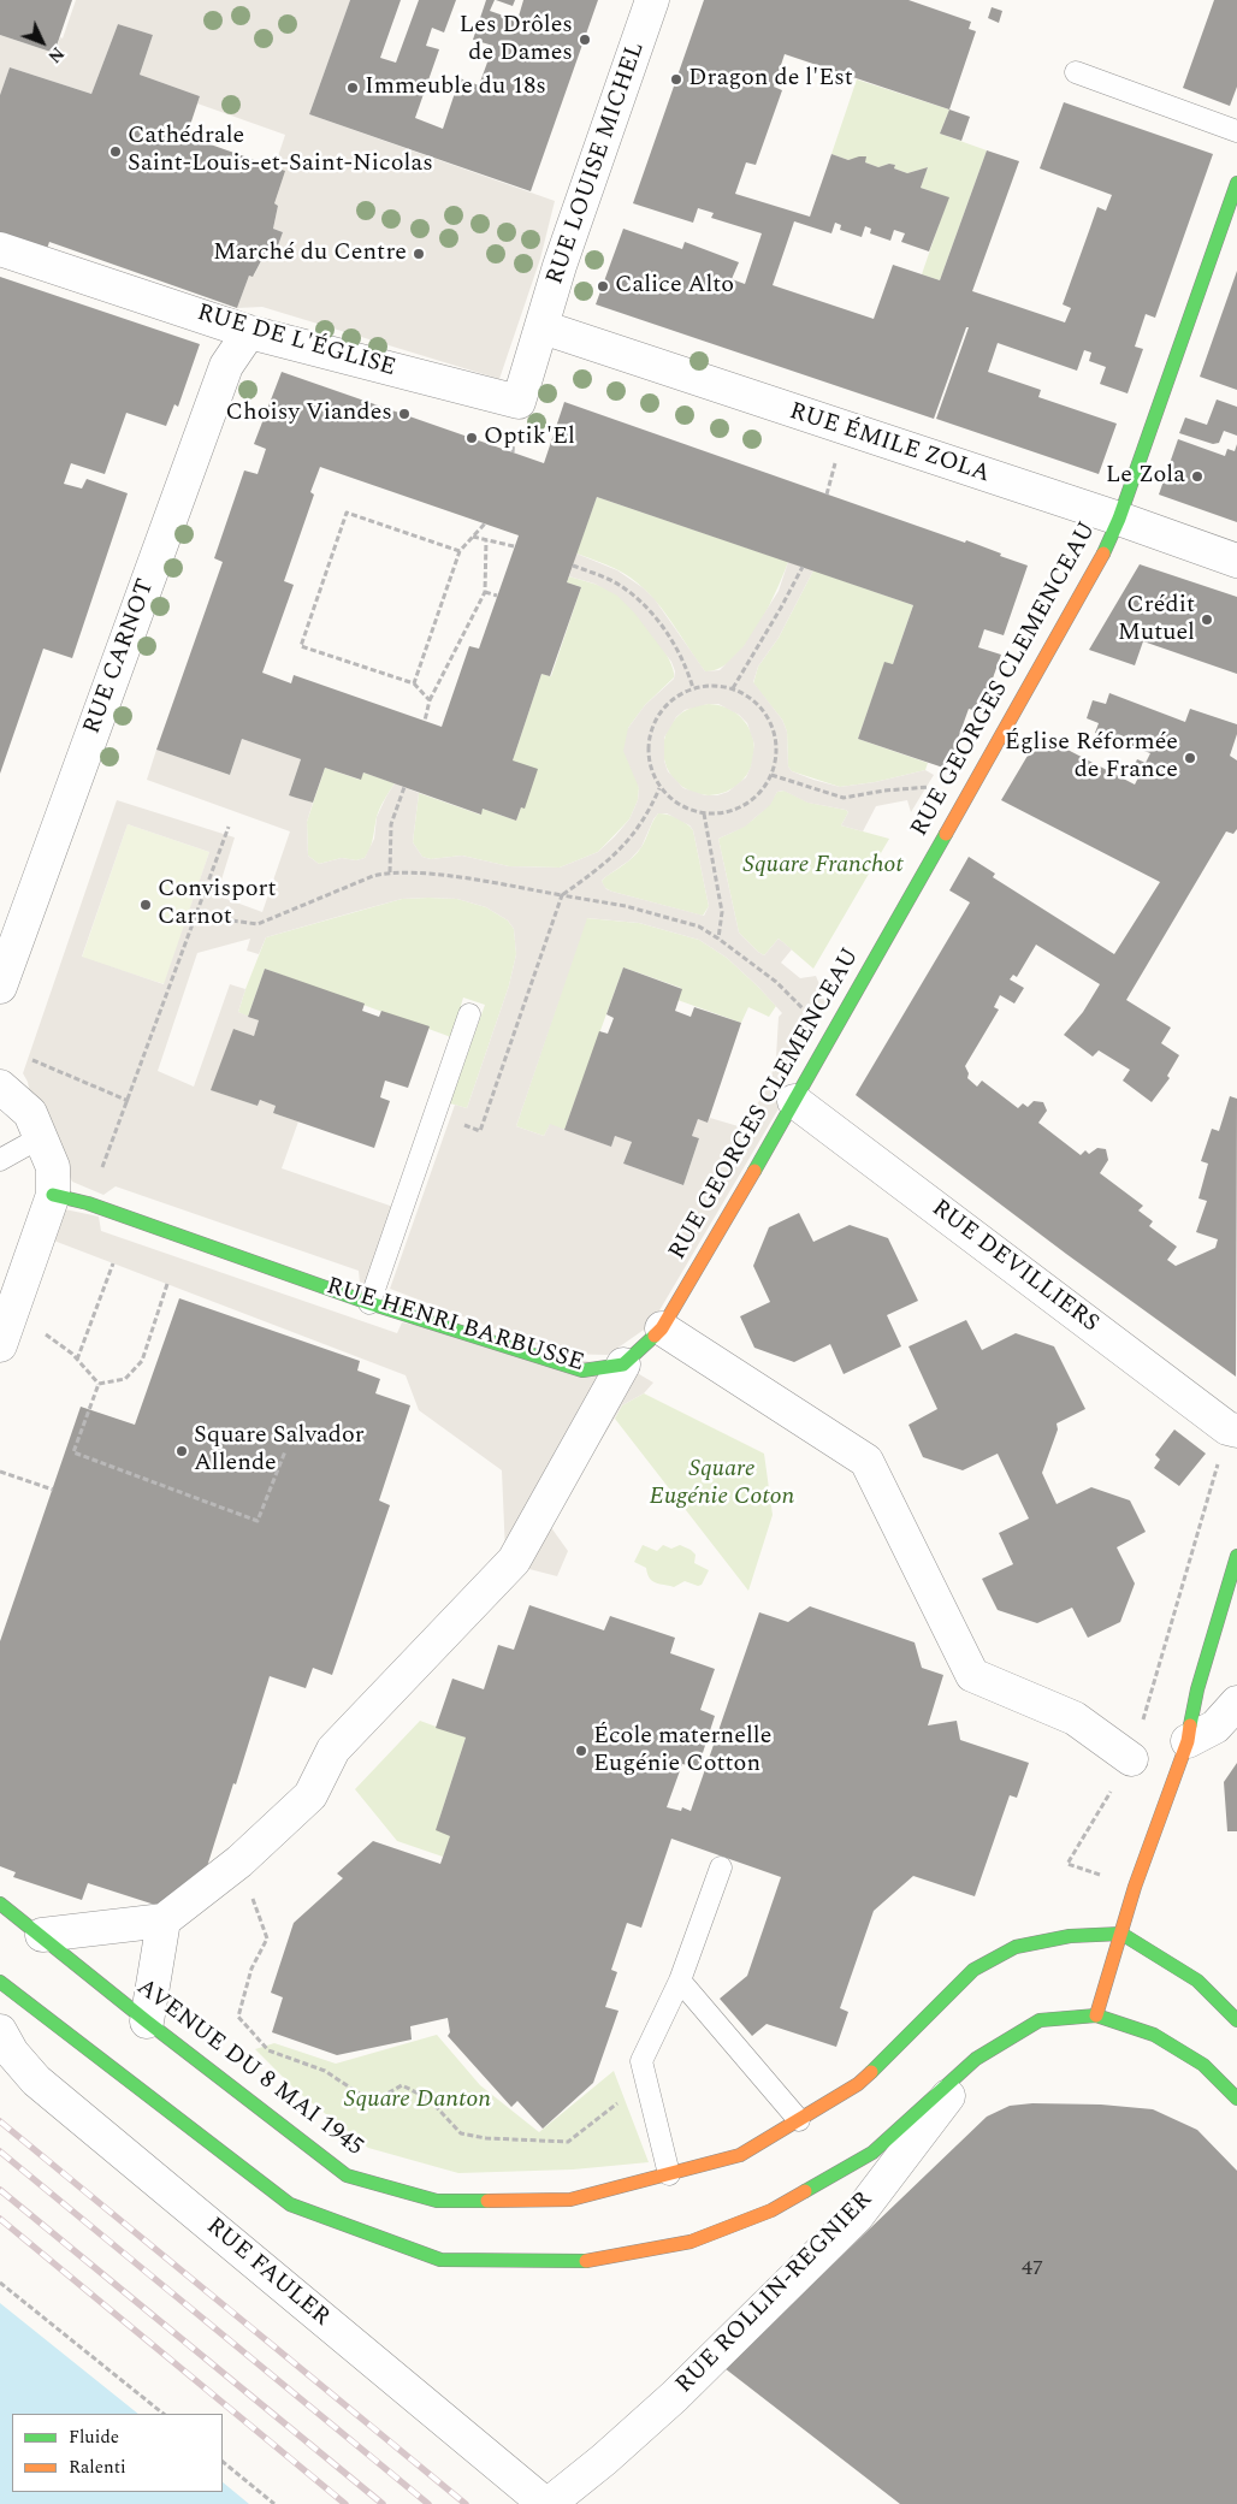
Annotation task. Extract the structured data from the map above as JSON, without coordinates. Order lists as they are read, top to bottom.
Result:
{
  "streets": {
    "main road": ["RUE GEORGES CLEMENCEAU", "RUE HENRI BARBUSSE", "AVENUE DU 8 MAI 1945"],
    "street": [
      "RUE LOUISE MICHEL",
      "RUE DE L'ÉGLISE",
      "RUE ÉMILE ZOLA",
      "RUE CARNOT",
      "RUE DEVILLIERS",
      "RUE FAULER",
      "RUE ROLLIN-REGNIER"
    ]
  },
  "crossings": [
    ["RUE LOUISE MICHEL", "RUE DE L'ÉGLISE"],
    ["RUE LOUISE MICHEL", "RUE ÉMILE ZOLA"],
    ["RUE DE L'ÉGLISE", "RUE ÉMILE ZOLA"],
    ["RUE DE L'ÉGLISE", "RUE CARNOT"],
    ["RUE ÉMILE ZOLA", "RUE GEORGES CLEMENCEAU"],
    ["RUE GEORGES CLEMENCEAU", "RUE DEVILLIERS"],
    ["RUE FAULER", "RUE ROLLIN-REGNIER"]
  ],
  "parks": ["Square Franchot", "Square Eugénie Coton", "Square Danton"],
  "places": [
    "Les Drôles de Dames",
    "Dragon de l'Est",
    "Immeuble du 18s",
    "Cathédrale Saint-Louis-et-Saint-Nicolas",
    "Marché du Centre",
    "Calice Alto",
    "Choisy Viandes",
    "Optik'El",
    "Le Zola",
    "Crédit Mutuel",
    "Église Réformée de France",
    "Convisport Carnot",
    "Square Salvador Allende",
    "École maternelle Eugénie Cotton"
  ],
  "house_numbers": ["47"],
  "legend": ["Fluide", "Ralenti"],
  "north": "bottom right"
}
